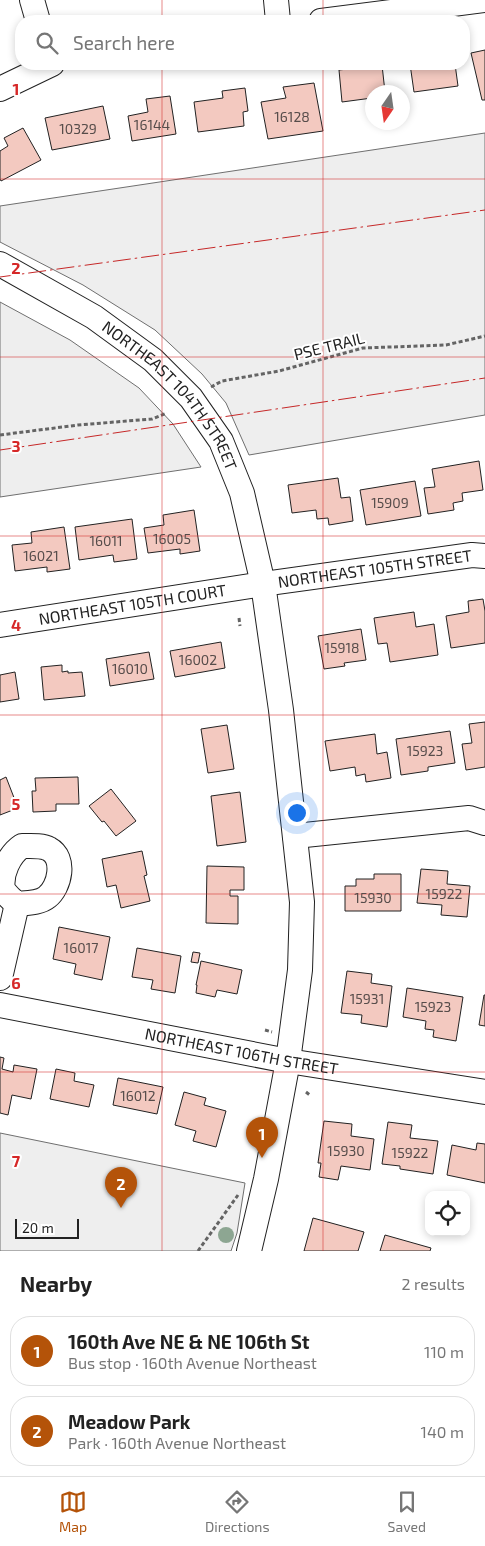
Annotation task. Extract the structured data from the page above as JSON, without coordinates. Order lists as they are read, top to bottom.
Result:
{
  "streets": {
    "street": [
      "NORTHEAST 104TH STREET",
      "NORTHEAST 105TH STREET",
      "NORTHEAST 105TH COURT",
      "NORTHEAST 106TH STREET"
    ],
    "path": ["PSE TRAIL"]
  },
  "crossings": [
    ["NORTHEAST 104TH STREET", "NORTHEAST 105TH STREET"],
    ["NORTHEAST 104TH STREET", "NORTHEAST 105TH COURT"],
    ["NORTHEAST 104TH STREET", "NORTHEAST 106TH STREET"],
    ["NORTHEAST 105TH STREET", "NORTHEAST 105TH COURT"]
  ],
  "house_numbers": [
    "16128",
    "16144",
    "10329",
    "15909",
    "16005",
    "16011",
    "16021",
    "15918",
    "16002",
    "16010",
    "15923",
    "15922",
    "15930",
    "16017",
    "15931",
    "15923",
    "16012",
    "15930",
    "15922"
  ],
  "scale_bar": "20 m",
  "north": "bottom",
  "page": {
    "search": "Search here",
    "pins": ["1", "2"],
    "scale": "20 m",
    "heading": ["Nearby", "2 results"],
    "list": [
      {
        "mark": "1",
        "name": "160th Ave NE & NE 106th St",
        "note": "Bus stop · 160th Avenue Northeast",
        "value": "110 m"
      },
      {
        "mark": "2",
        "name": "Meadow Park",
        "note": "Park · 160th Avenue Northeast",
        "value": "140 m"
      }
    ],
    "nav": ["Map", "Directions", "Saved"]
  },
  "grid": {
    "rows": [
      "1",
      "2",
      "3",
      "4",
      "5",
      "6",
      "7"
    ]
  }
}
